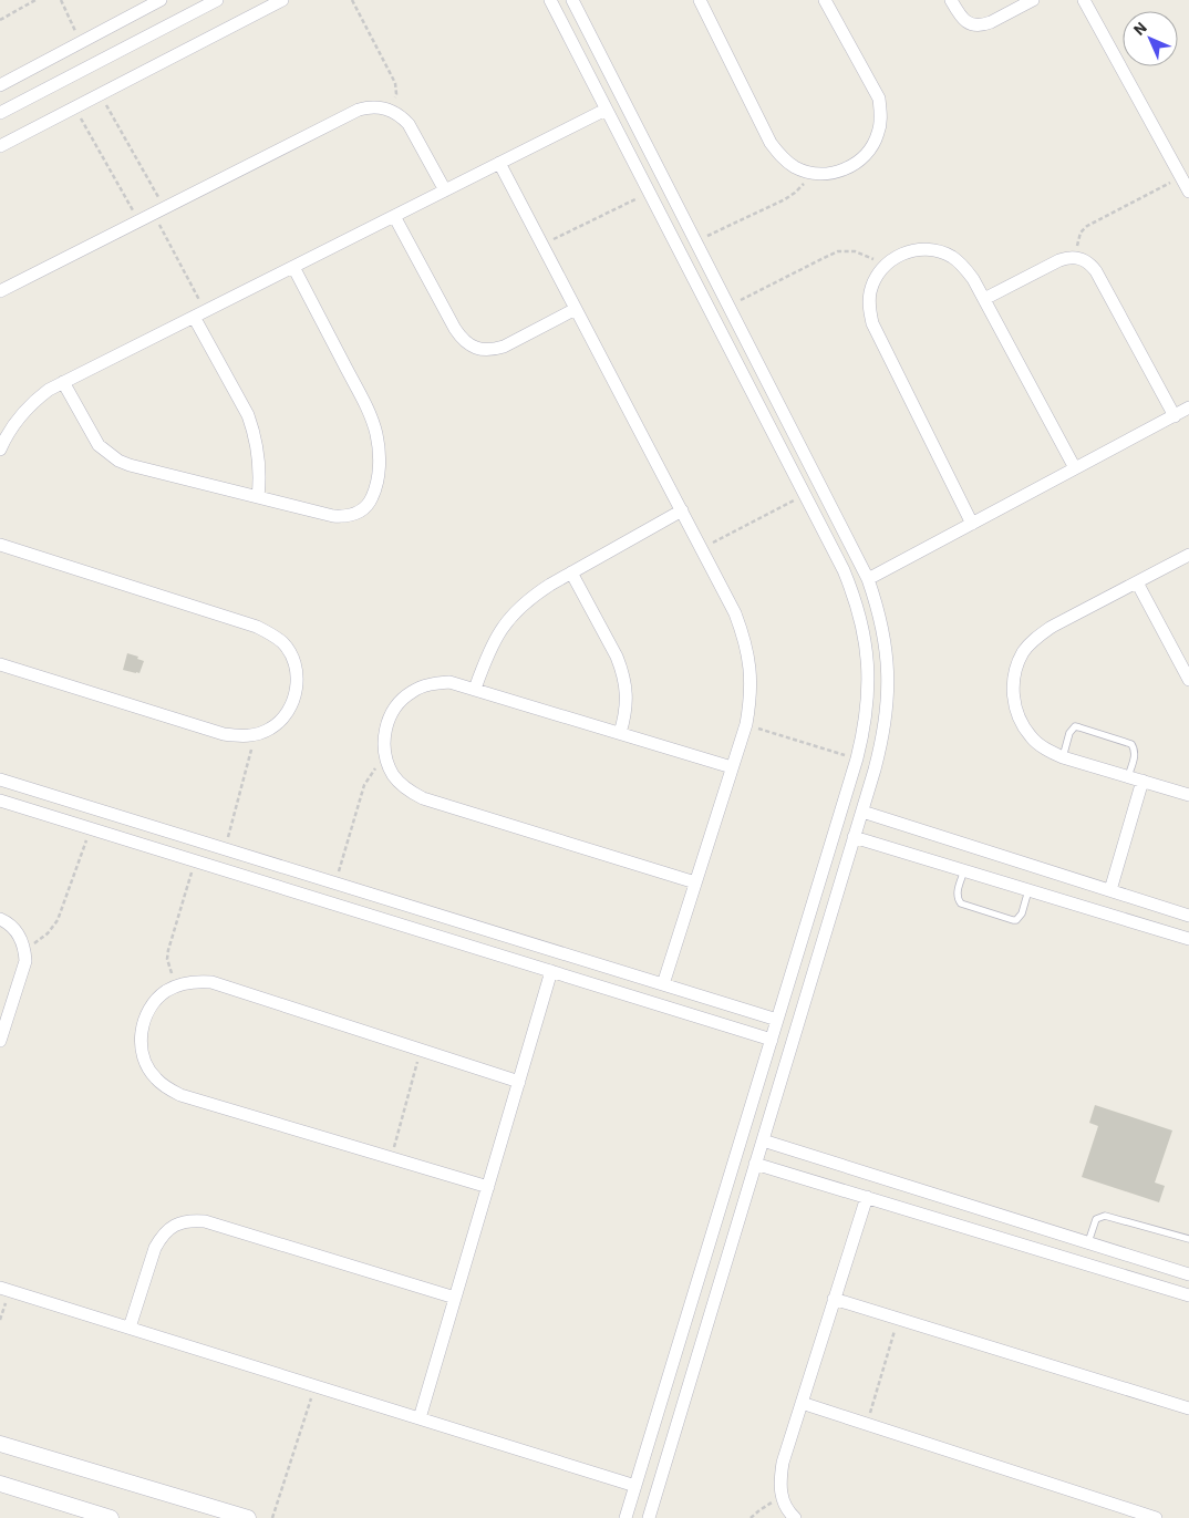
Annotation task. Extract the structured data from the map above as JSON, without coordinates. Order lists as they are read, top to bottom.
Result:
{
  "north": "top left"
}
